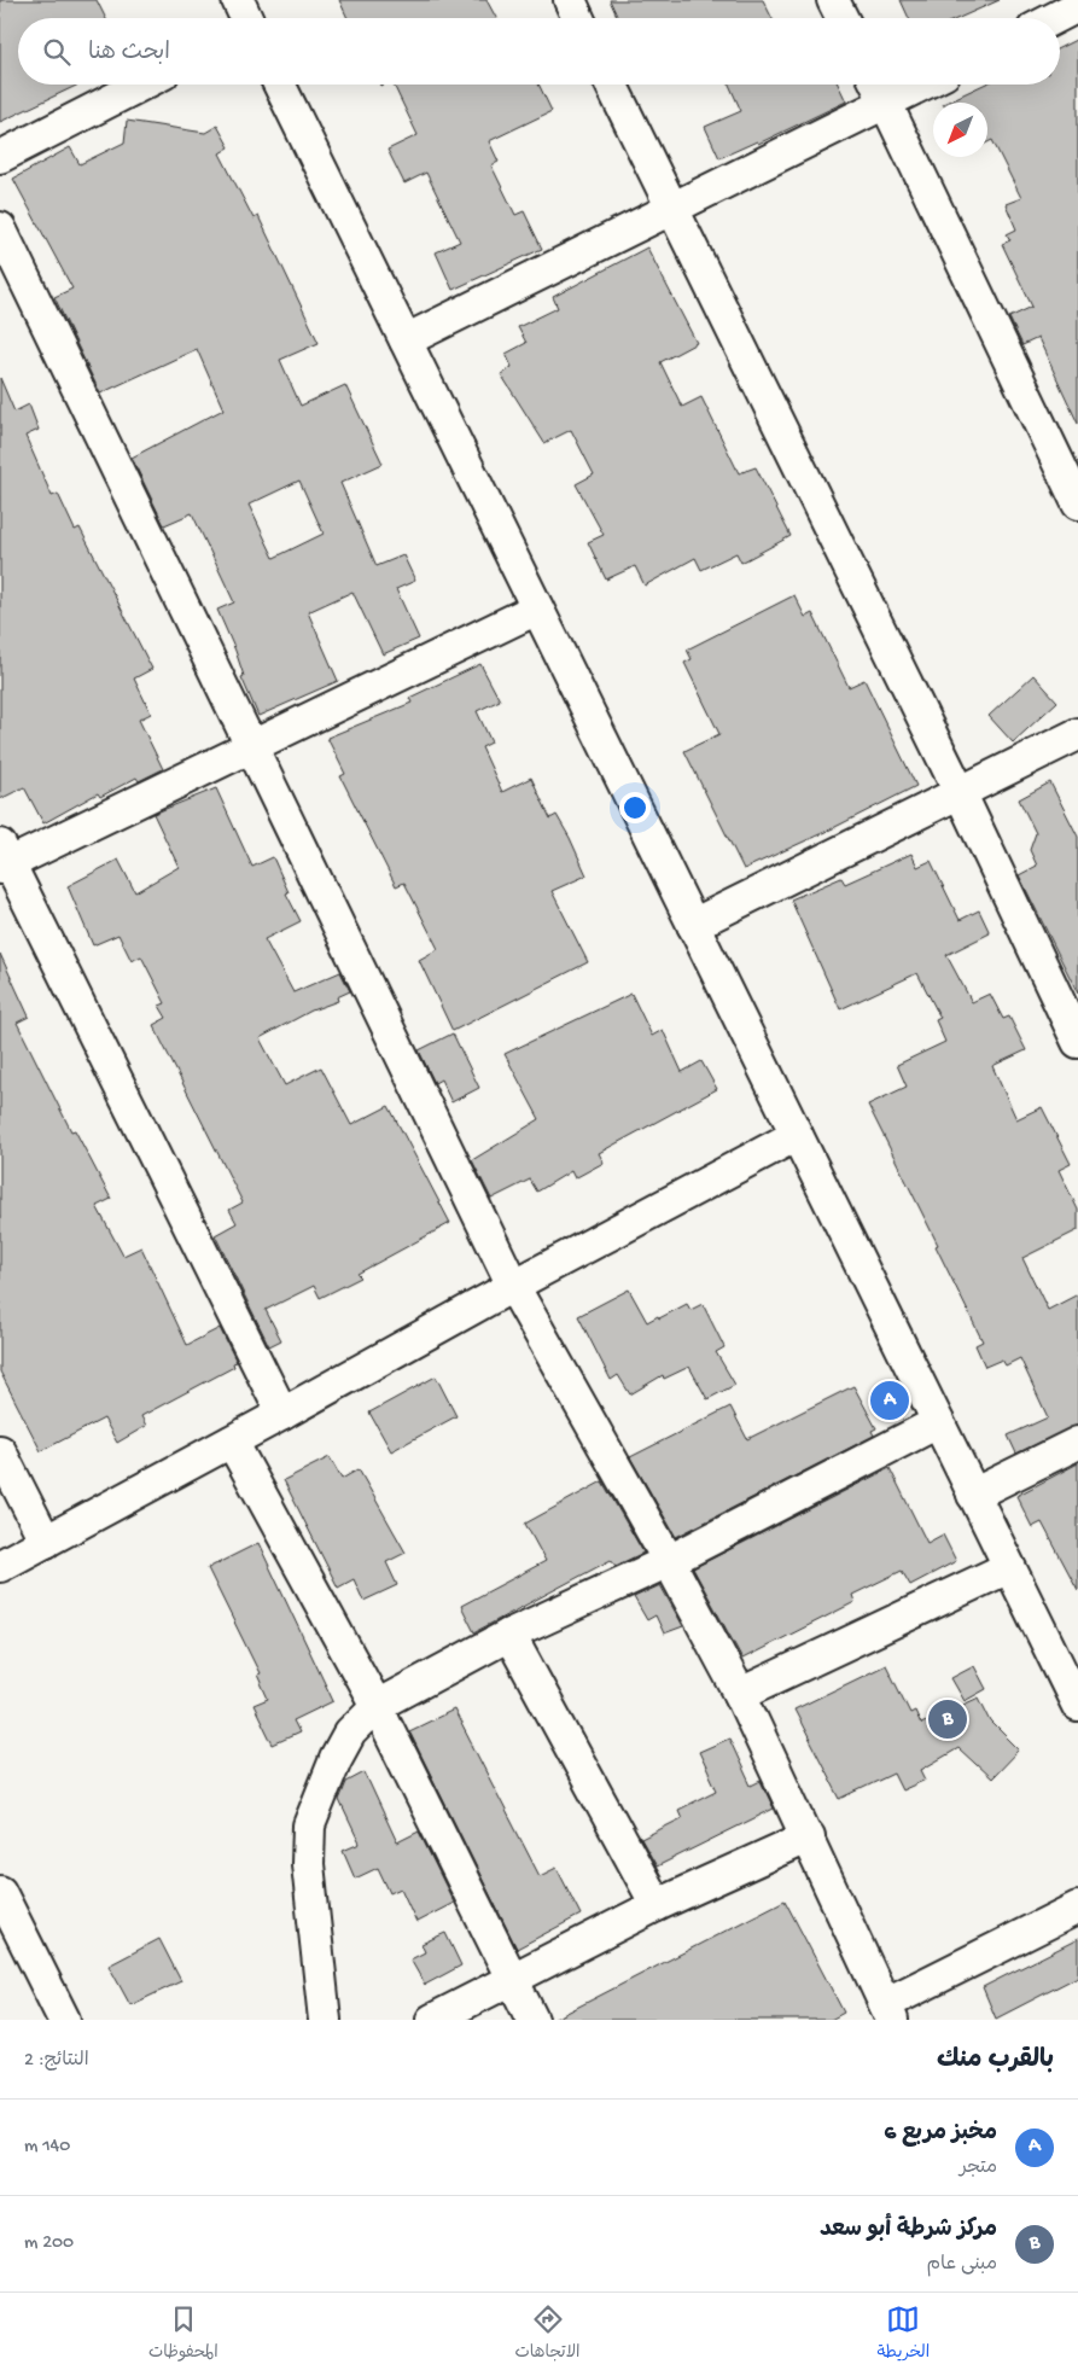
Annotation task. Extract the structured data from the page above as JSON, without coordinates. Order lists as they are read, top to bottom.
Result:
{
  "north": "bottom left",
  "page": {
    "search": "ابحث هنا",
    "pins": ["A", "B"],
    "heading": ["بالقرب منك", "النتائج: 2"],
    "list": [
      {
        "mark": "A",
        "name": "مخبز مربع 6",
        "note": "متجر",
        "value": "140 m"
      },
      {
        "mark": "B",
        "name": "مركز شرطة أبو سعد",
        "note": "مبنى عام",
        "value": "200 m"
      }
    ],
    "nav": ["الخريطة", "الاتجاهات", "المحفوظات"]
  }
}
